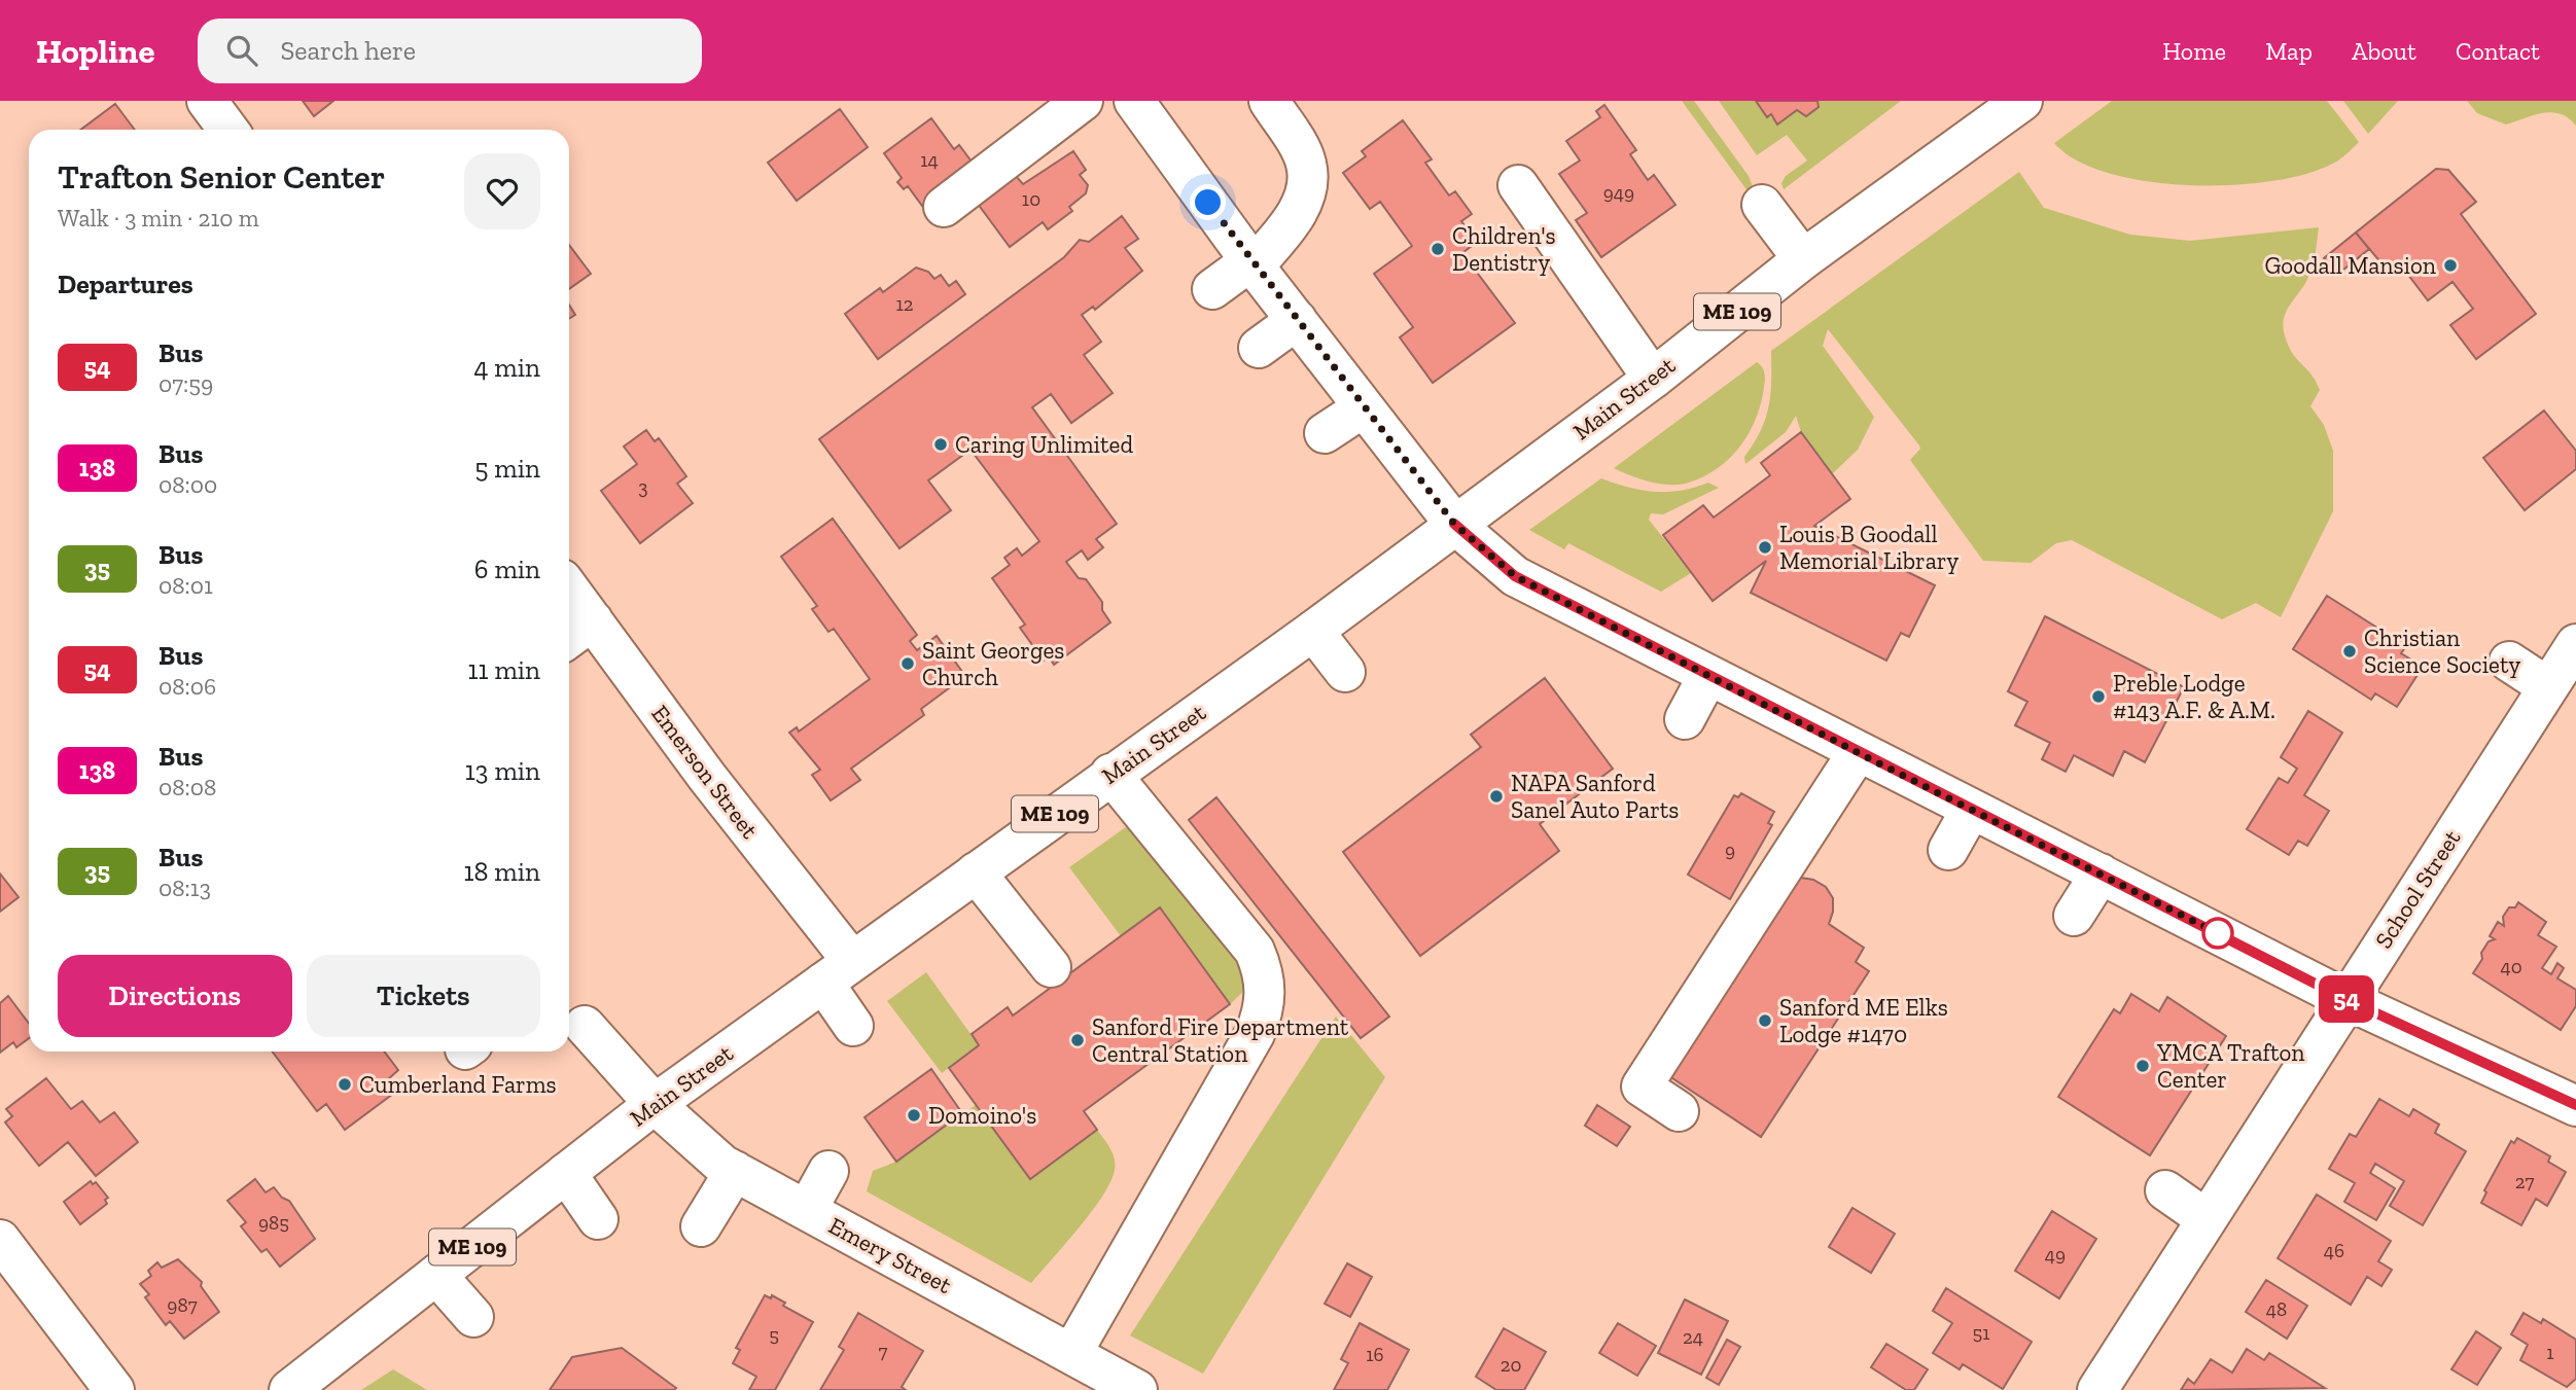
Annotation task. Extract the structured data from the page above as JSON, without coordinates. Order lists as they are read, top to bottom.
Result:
{
  "streets": {
    "main road": [
      "ME 109",
      "Main Street",
      "Emerson Street",
      "School Street",
      "Emery Street"
    ]
  },
  "crossings": [
    ["Main Street", "Emerson Street"],
    ["Main Street", "Emery Street"]
  ],
  "places": [
    "Children's Dentistry",
    "Goodall Mansion",
    "Caring Unlimited",
    "Louis B Goodall Memorial Library",
    "Christian Science Society",
    "Saint Georges Church",
    "Preble Lodge #143 A.F. & A.M.",
    "NAPA Sanford Sanel Auto Parts",
    "Sanford ME Elks Lodge #1470",
    "Sanford Fire Department Central Station",
    "YMCA Trafton Center",
    "Cumberland Farms",
    "Domoino's"
  ],
  "lines": ["bus line 54"],
  "house_numbers": [
    "14",
    "949",
    "10",
    "12",
    "3",
    "9",
    "40",
    "27",
    "985",
    "46",
    "49",
    "987",
    "48",
    "51",
    "5",
    "24",
    "7",
    "1",
    "16",
    "20"
  ],
  "page": {
    "header": "Hopline",
    "search": "Search here",
    "nav": [
      "Home",
      "Map",
      "About",
      "Contact"
    ],
    "on_map": "54",
    "heading": [
      ["Trafton Senior Center", "Walk · 3 min · 210 m"],
      "Departures"
    ],
    "list": [
      {
        "mark": "54",
        "name": "Bus",
        "note": "07:59",
        "value": "4 min"
      },
      {
        "mark": "138",
        "name": "Bus",
        "note": "08:00",
        "value": "5 min"
      },
      {
        "mark": "35",
        "name": "Bus",
        "note": "08:01",
        "value": "6 min"
      },
      {
        "mark": "54",
        "name": "Bus",
        "note": "08:06",
        "value": "11 min"
      },
      {
        "mark": "138",
        "name": "Bus",
        "note": "08:08",
        "value": "13 min"
      },
      {
        "mark": "35",
        "name": "Bus",
        "note": "08:13",
        "value": "18 min"
      }
    ],
    "buttons": ["Directions", "Tickets"]
  }
}
